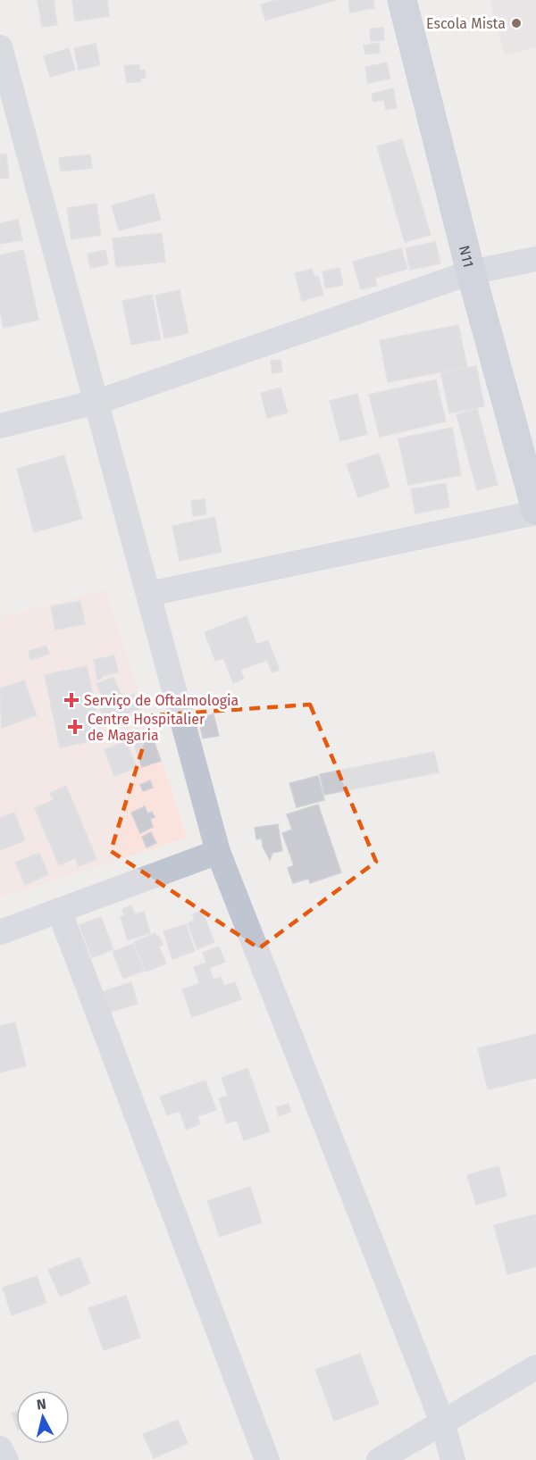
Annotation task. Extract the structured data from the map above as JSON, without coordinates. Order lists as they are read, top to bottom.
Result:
{
  "streets": {
    "main road": ["N11"]
  },
  "places": {
    "other": ["Escola Mista"],
    "health": ["Serviço de Oftalmologia", "Centre Hospitalier de Magaria"]
  },
  "north": "top"
}
